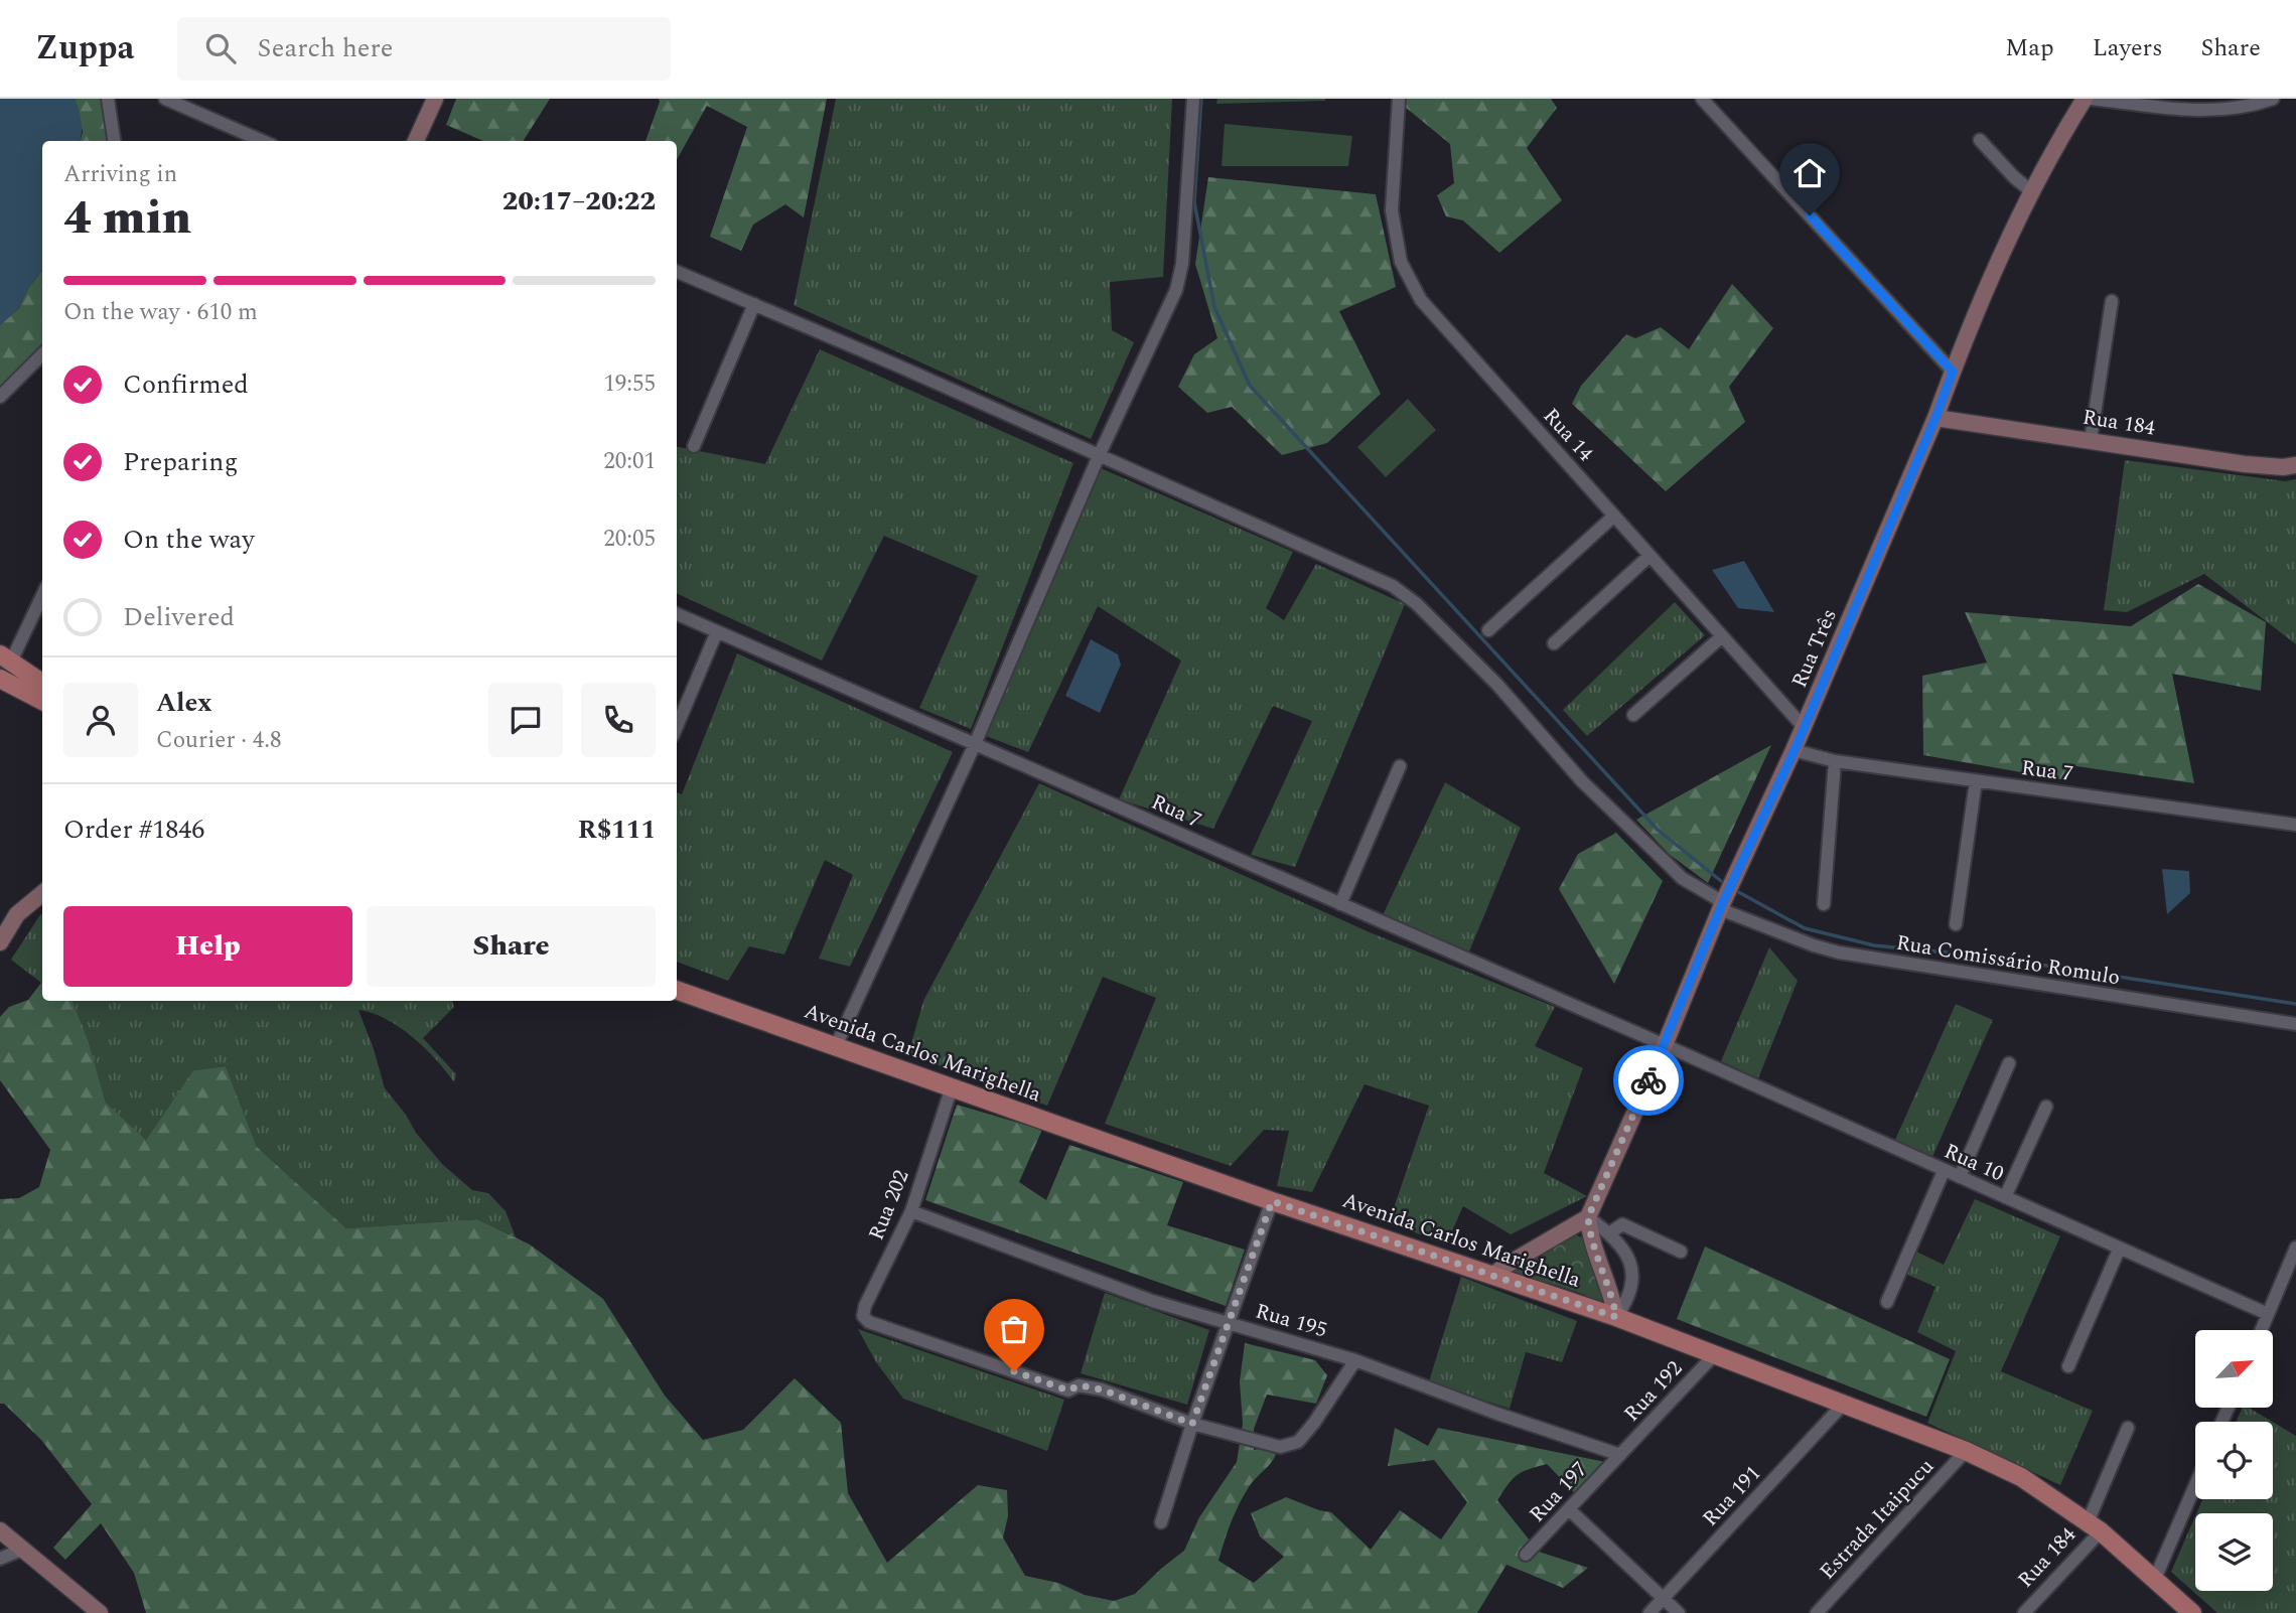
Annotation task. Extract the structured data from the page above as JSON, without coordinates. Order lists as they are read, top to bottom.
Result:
{
  "streets": {
    "main road": ["Rua 184", "Rua Três", "Avenida Carlos Marighella"],
    "street": [
      "Rua 14",
      "Rua 7",
      "Rua Comissário Romulo",
      "Rua 10",
      "Rua 202",
      "Rua 195",
      "Rua 192",
      "Rua 197",
      "Rua 191",
      "Estrada Itaipucu"
    ]
  },
  "crossings": [
    ["Rua 184", "Rua Três"],
    ["Rua 184", "Avenida Carlos Marighella"],
    ["Rua 14", "Rua Três"],
    ["Rua Três", "Rua 7"],
    ["Rua Três", "Rua Comissário Romulo"],
    ["Rua Três", "Rua 10"],
    ["Rua 7", "Rua 10"],
    ["Avenida Carlos Marighella", "Rua 202"],
    ["Avenida Carlos Marighella", "Rua 192"],
    ["Avenida Carlos Marighella", "Rua 191"],
    ["Avenida Carlos Marighella", "Estrada Itaipucu"],
    ["Rua 202", "Rua 195"],
    ["Rua 195", "Rua 192"],
    ["Rua 195", "Rua 197"],
    ["Rua 192", "Rua 197"]
  ],
  "north": "top right",
  "page": {
    "header": "Zuppa",
    "search": "Search here",
    "nav": ["Map", "Layers", "Share"],
    "heading": ["4 min", "Arriving in", "20:17–20:22"],
    "panel": [
      "Alex",
      "Courier · 4.8",
      "Order #1846",
      "R$111"
    ],
    "bar": "On the way · 610 m",
    "list": [
      ["Confirmed", "19:55"],
      ["Preparing", "20:01"],
      ["On the way", "20:05"],
      "Delivered"
    ],
    "buttons": ["Help", "Share"]
  }
}
